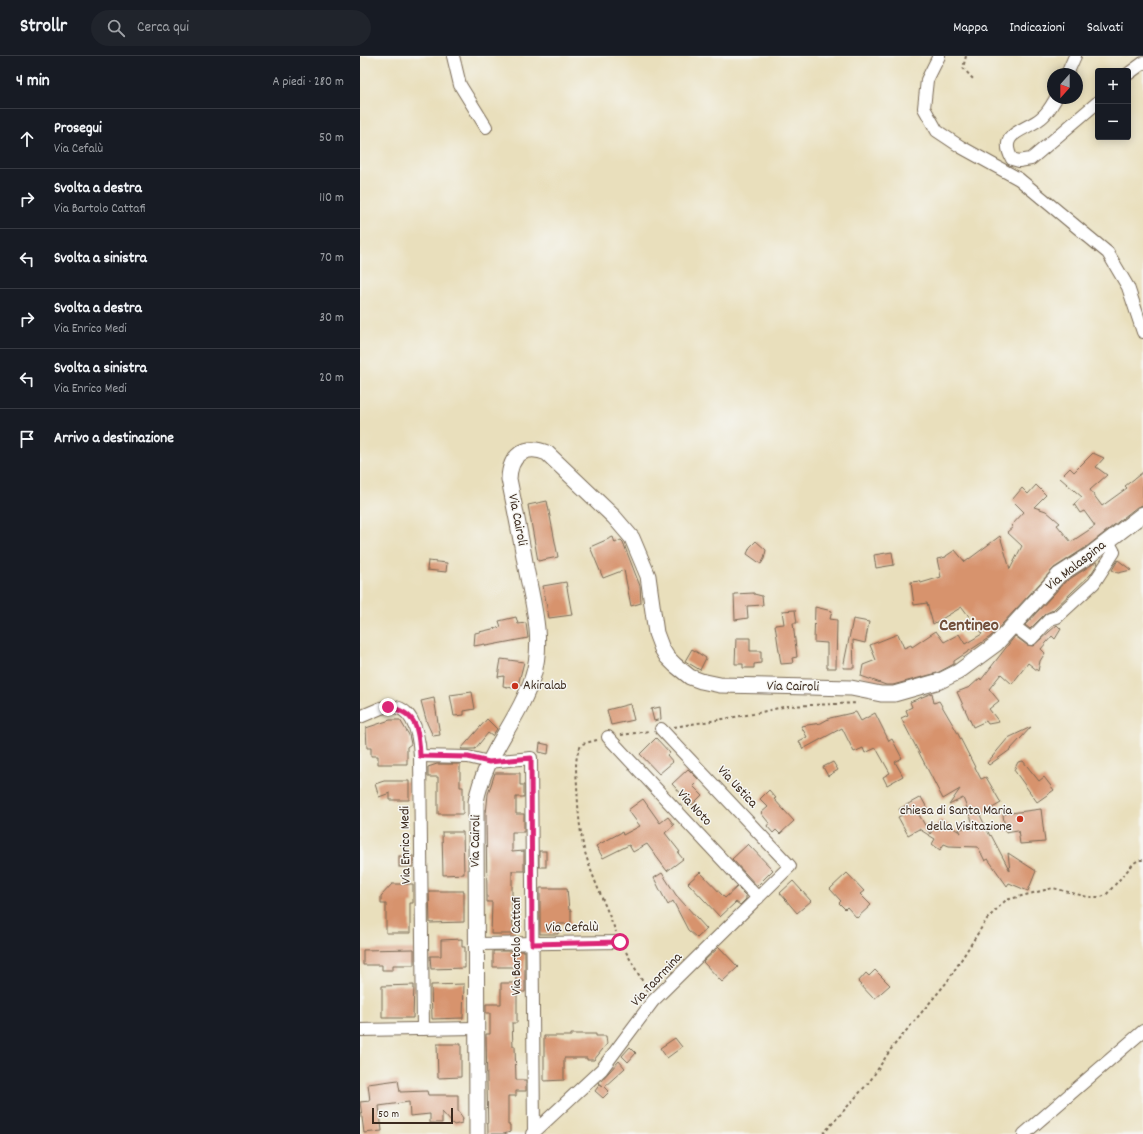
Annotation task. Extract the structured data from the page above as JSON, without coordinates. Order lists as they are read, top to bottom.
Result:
{
  "streets": {
    "street": [
      "Via Cairoli",
      "Via Malaspina",
      "Via Ustica",
      "Via Noto",
      "Via Enrico Medi",
      "Via Cefalù",
      "Via Bartolo Cattafi",
      "Via Taormina"
    ]
  },
  "crossings": [
    ["Via Cairoli", "Via Malaspina"],
    ["Via Cairoli", "Via Cefalù"],
    ["Via Cairoli", "Via Bartolo Cattafi"],
    ["Via Ustica", "Via Taormina"],
    ["Via Noto", "Via Taormina"],
    ["Via Cefalù", "Via Bartolo Cattafi"],
    ["Via Bartolo Cattafi", "Via Taormina"]
  ],
  "districts": ["Centineo"],
  "places": ["Akiralab", "chiesa di Santa Maria della Visitazione"],
  "scale_bar": "50 m",
  "north": "bottom",
  "page": {
    "header": "Strollr",
    "search": "Cerca qui",
    "nav": ["Mappa", "Indicazioni", "Salvati"],
    "heading": ["4 min", "A piedi · 280 m"],
    "map_buttons": ["+", "−"],
    "list": [
      ["Prosegui", "Via Cefalù", "50 m"],
      ["Svolta a destra", "Via Bartolo Cattafi", "110 m"],
      ["Svolta a sinistra", "70 m"],
      ["Svolta a destra", "Via Enrico Medi", "30 m"],
      ["Svolta a sinistra", "Via Enrico Medi", "20 m"],
      "Arrivo a destinazione"
    ],
    "scale": "50 m"
  }
}
